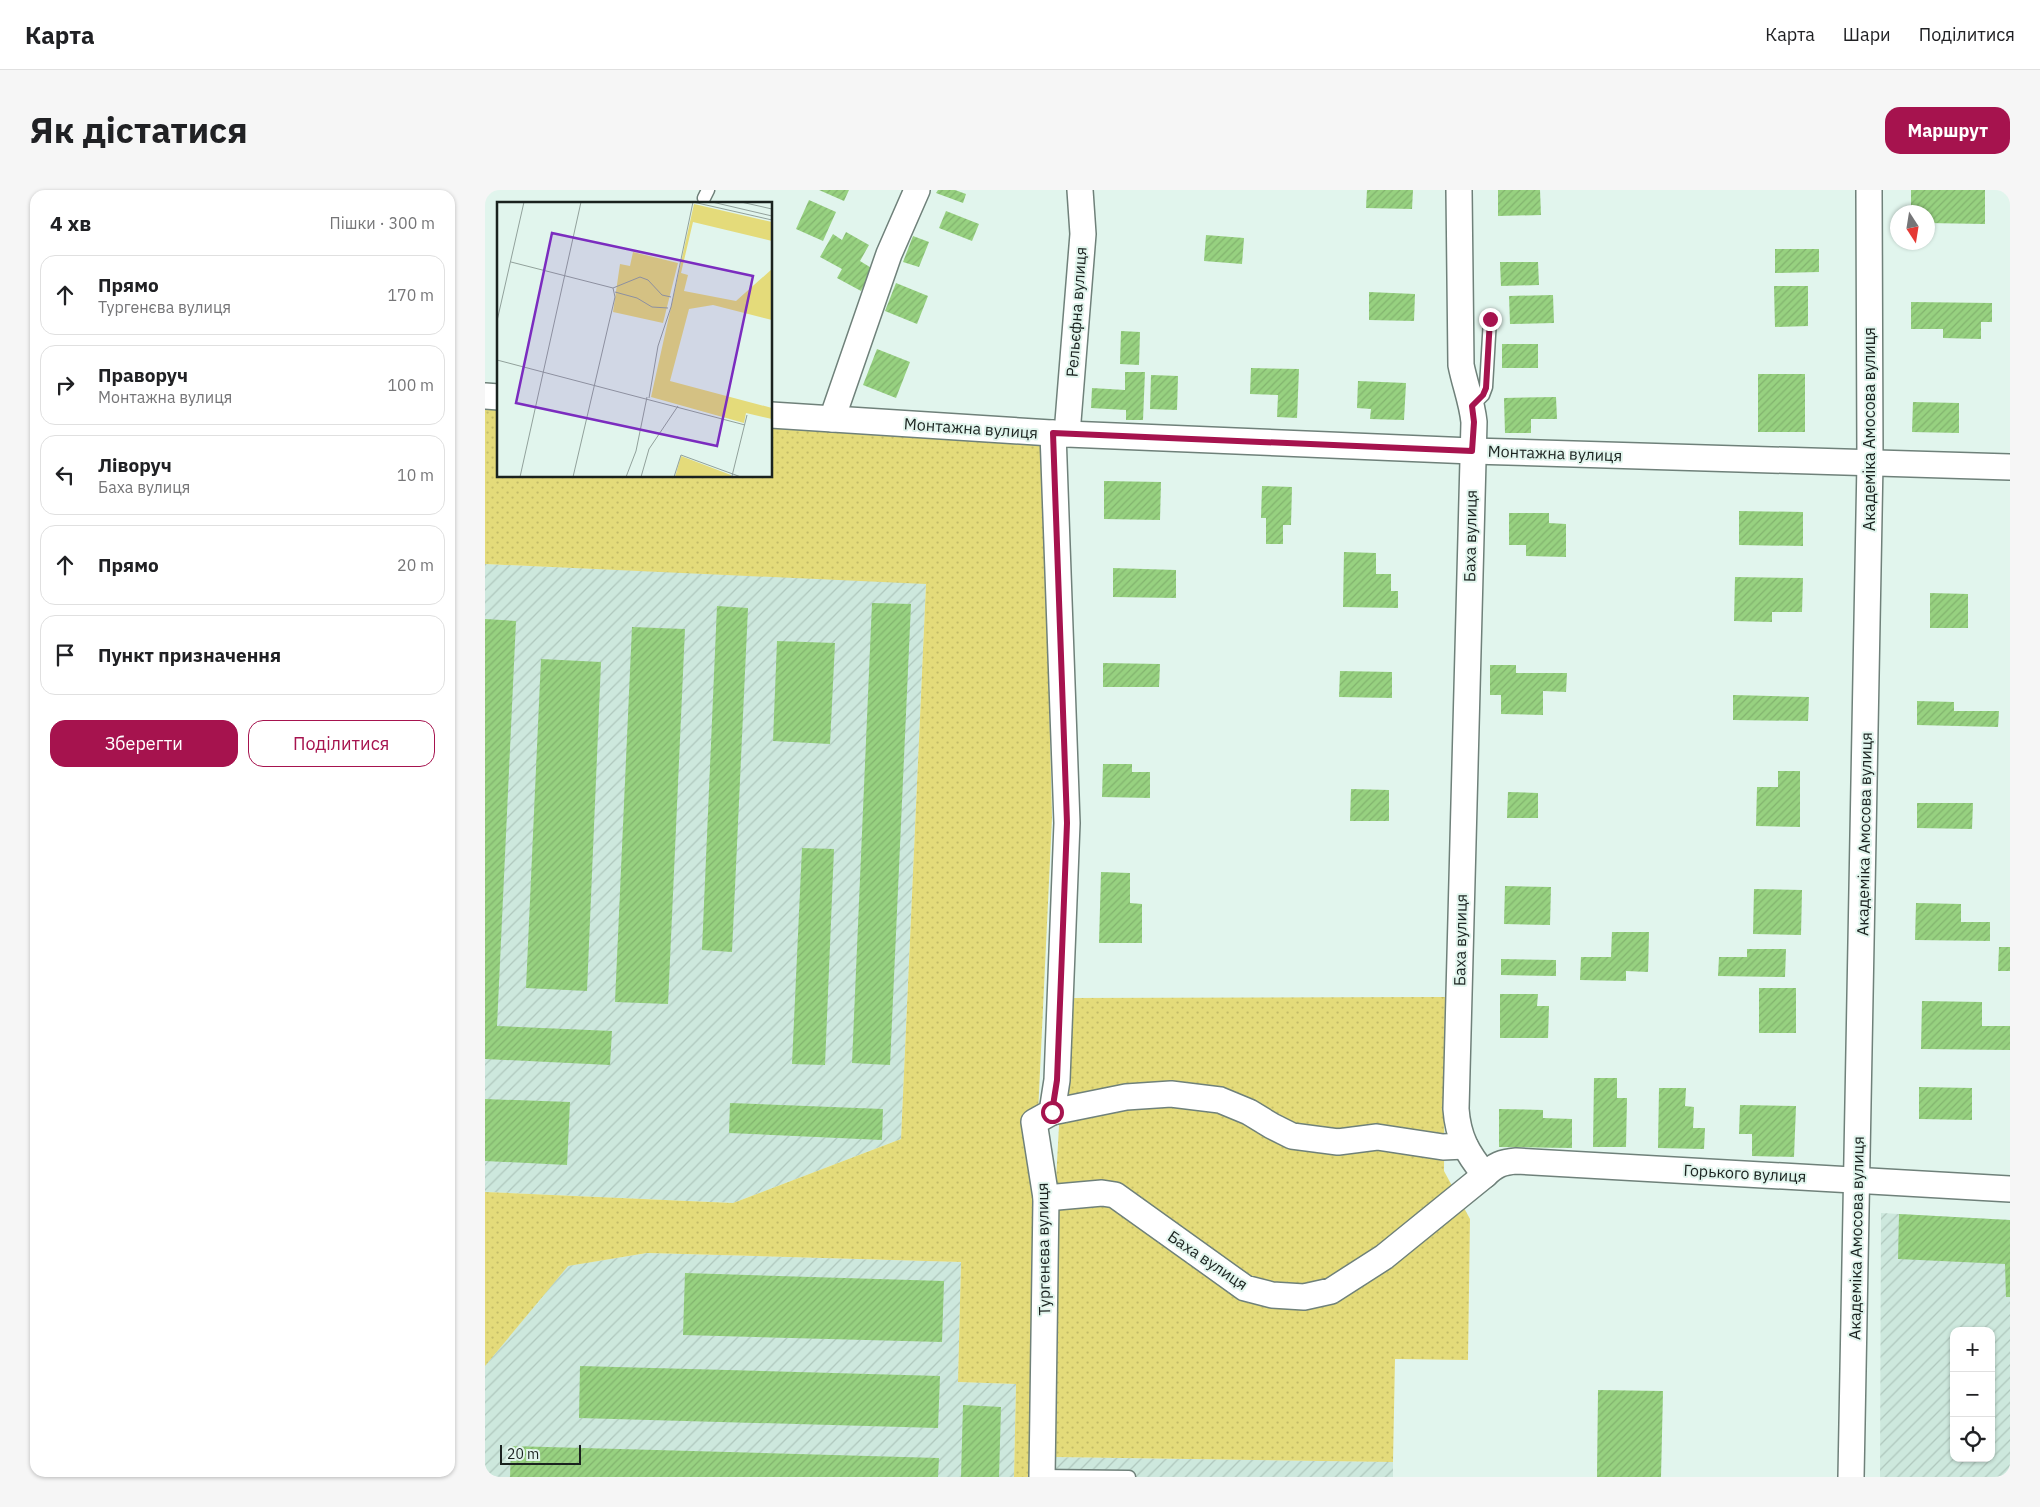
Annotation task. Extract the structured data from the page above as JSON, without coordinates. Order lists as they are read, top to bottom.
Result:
{
  "streets": {
    "street": [
      "Рельєфна вулиця",
      "Монтажна вулиця",
      "Академіка Амосова вулиця",
      "Баха вулиця",
      "Горького вулиця",
      "Тургенєва вулиця"
    ]
  },
  "crossings": [
    ["Рельєфна вулиця", "Монтажна вулиця"],
    ["Монтажна вулиця", "Академіка Амосова вулиця"],
    ["Монтажна вулиця", "Баха вулиця"],
    ["Академіка Амосова вулиця", "Горького вулиця"],
    ["Баха вулиця", "Горького вулиця"],
    ["Баха вулиця", "Тургенєва вулиця"]
  ],
  "scale_bar": "20 m",
  "north": "bottom",
  "page": {
    "header": "Карта",
    "nav": ["Карта", "Шари", "Поділитися"],
    "title": "Як дістатися",
    "buttons": [
      "Маршрут",
      ["Зберегти", "Поділитися"]
    ],
    "heading": ["4 хв", "Пішки · 300 m"],
    "list": [
      ["Прямо", "Тургенєва вулиця", "170 m"],
      ["Праворуч", "Монтажна вулиця", "100 m"],
      ["Ліворуч", "Баха вулиця", "10 m"],
      ["Прямо", "20 m"],
      "Пункт призначення"
    ],
    "map_buttons": ["+", "−"],
    "scale": "20 m"
  }
}
